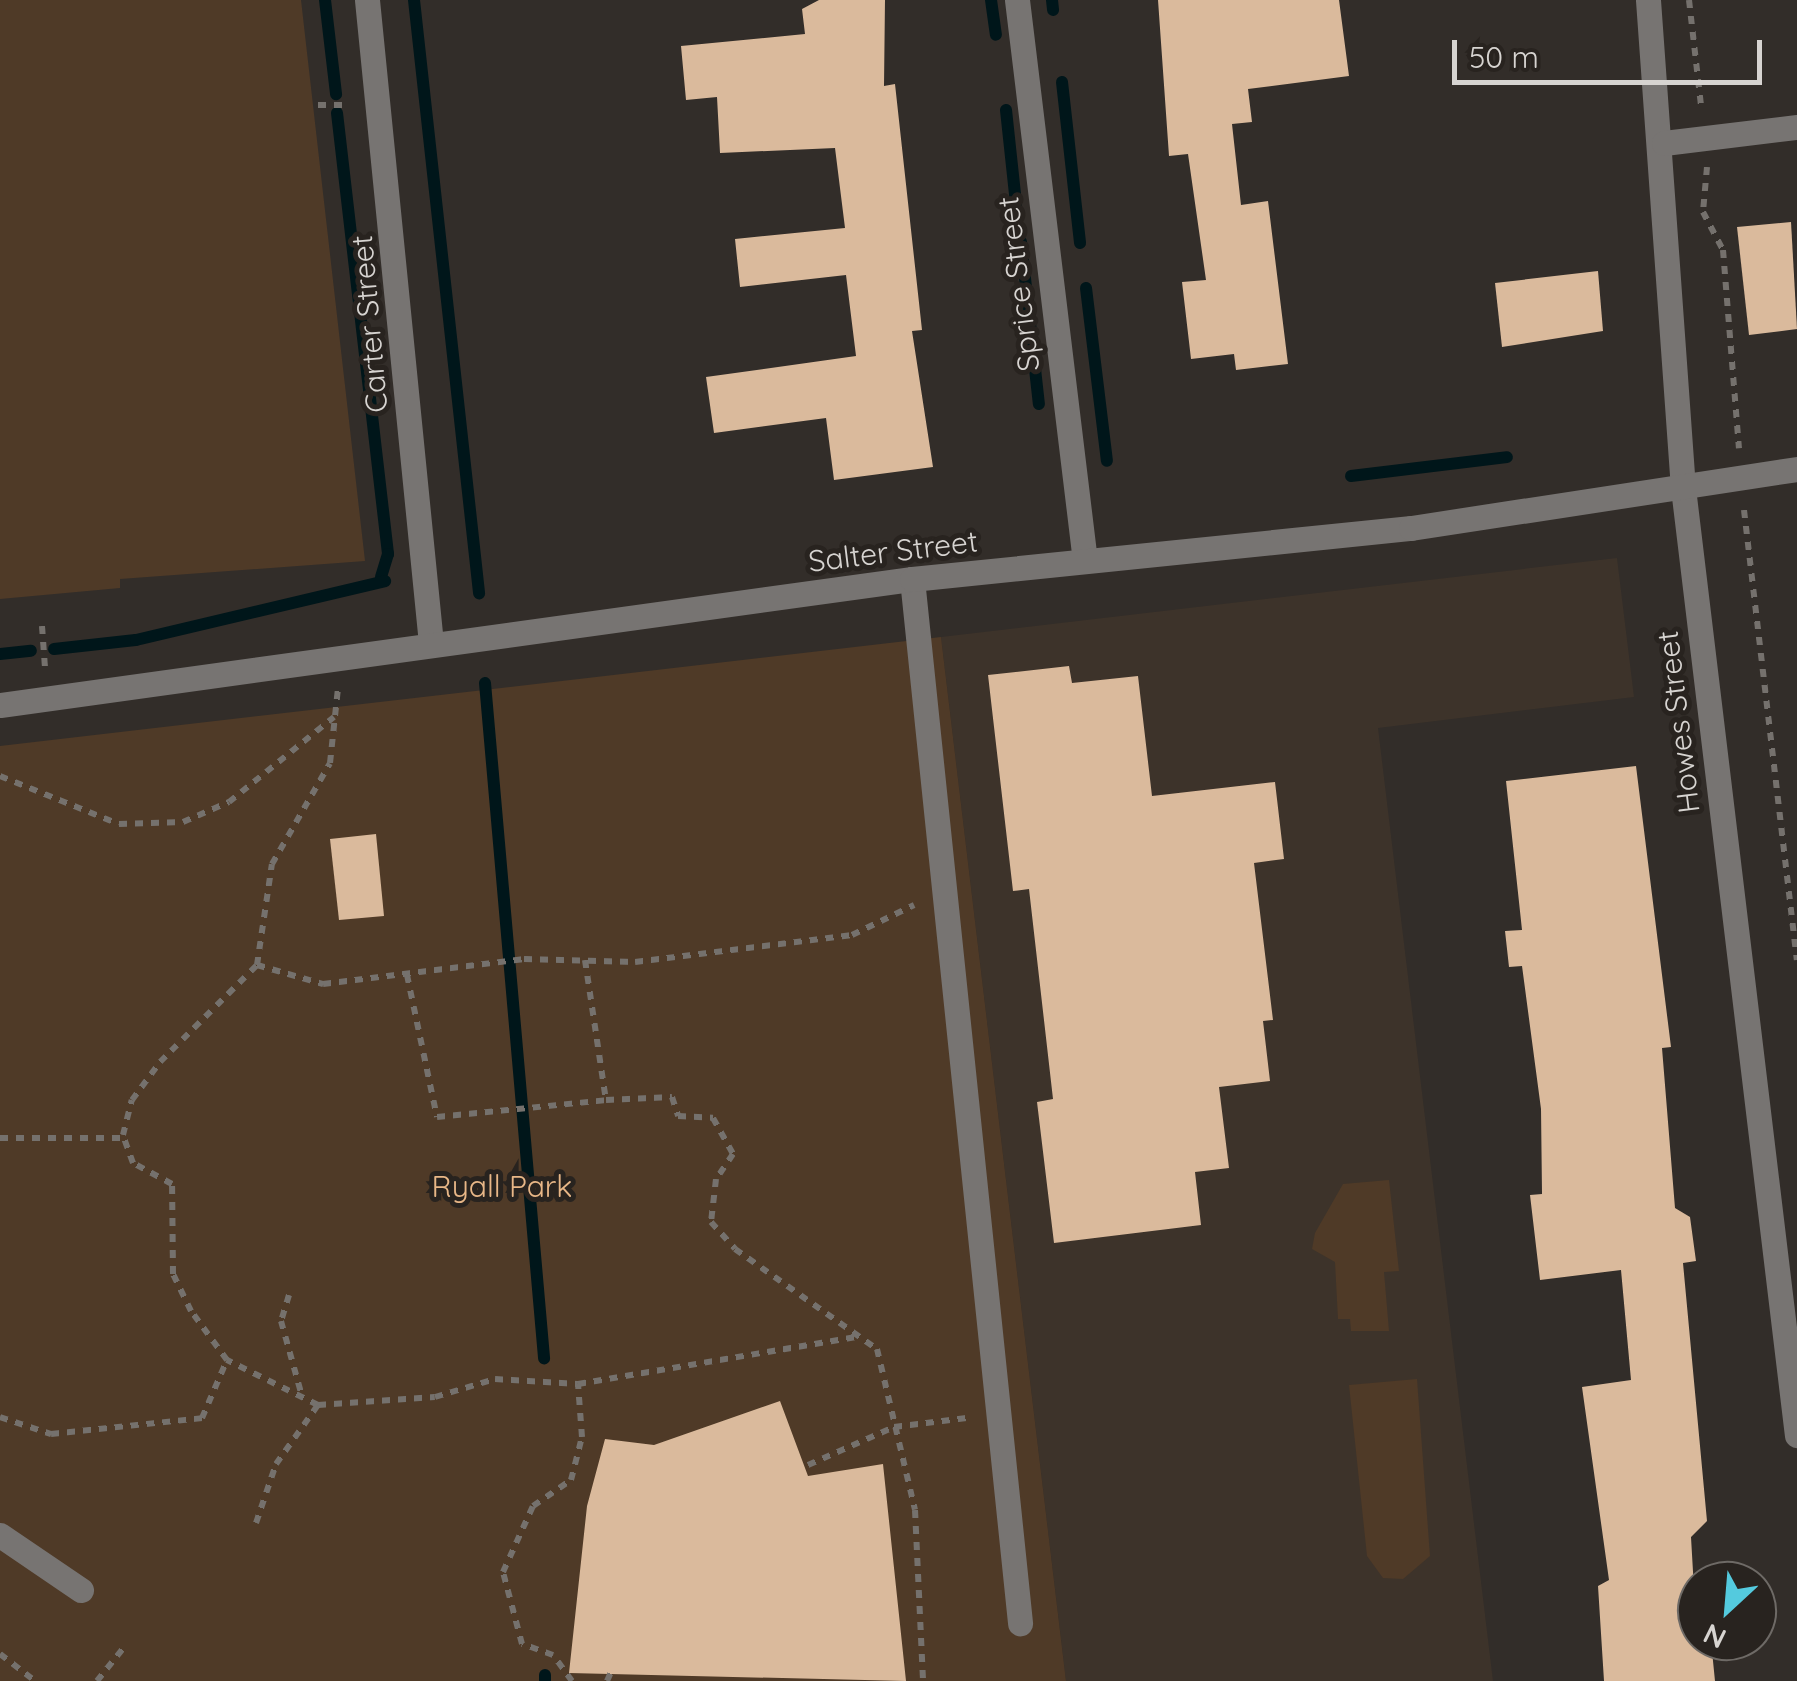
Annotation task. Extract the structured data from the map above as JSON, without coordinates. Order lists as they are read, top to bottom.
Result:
{
  "streets": {
    "street": [
      "Sprice Street",
      "Carter Street",
      "Salter Street",
      "Howes Street"
    ]
  },
  "crossings": [
    ["Sprice Street", "Salter Street"],
    ["Carter Street", "Salter Street"],
    ["Salter Street", "Howes Street"]
  ],
  "parks": ["Ryall Park"],
  "scale_bar": "50 m",
  "north": "bottom left"
}
